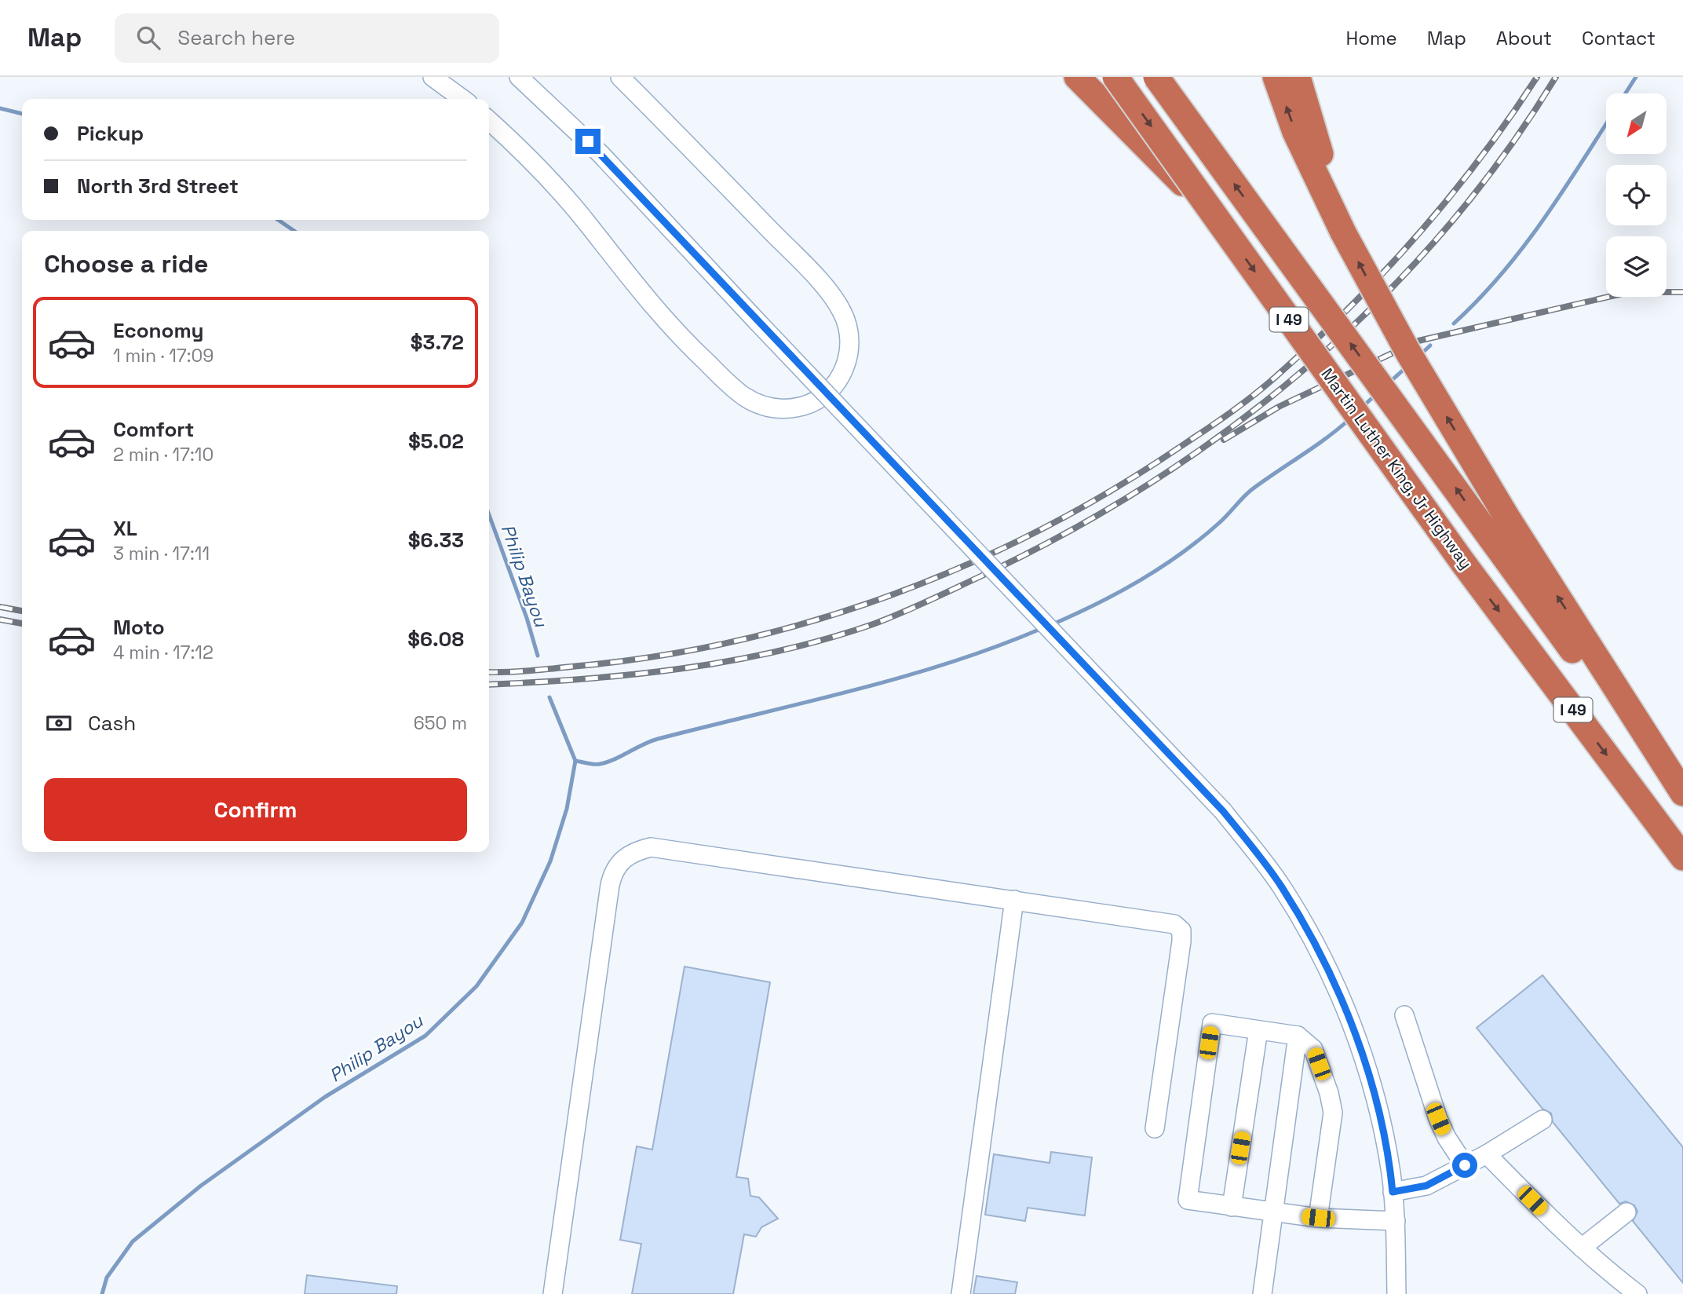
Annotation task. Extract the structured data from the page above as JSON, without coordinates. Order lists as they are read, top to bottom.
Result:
{
  "streets": {
    "highway": ["I 49", "Martin Luther King, Jr Highway"]
  },
  "water": ["Philip Bayou"],
  "north": "bottom left",
  "page": {
    "header": "Map",
    "search": "Search here",
    "nav": [
      "Home",
      "Map",
      "About",
      "Contact"
    ],
    "banner": ["Pickup", "North 3rd Street"],
    "heading": "Choose a ride",
    "list": [
      {
        "name": "Economy",
        "note": "1 min · 17:09",
        "value": "$3.72"
      },
      {
        "name": "Comfort",
        "note": "2 min · 17:10",
        "value": "$5.02"
      },
      {
        "name": "XL",
        "note": "3 min · 17:11",
        "value": "$6.33"
      },
      {
        "name": "Moto",
        "note": "4 min · 17:12",
        "value": "$6.08"
      }
    ],
    "pay": ["Cash", "650 m"],
    "buttons": "Confirm"
  }
}
